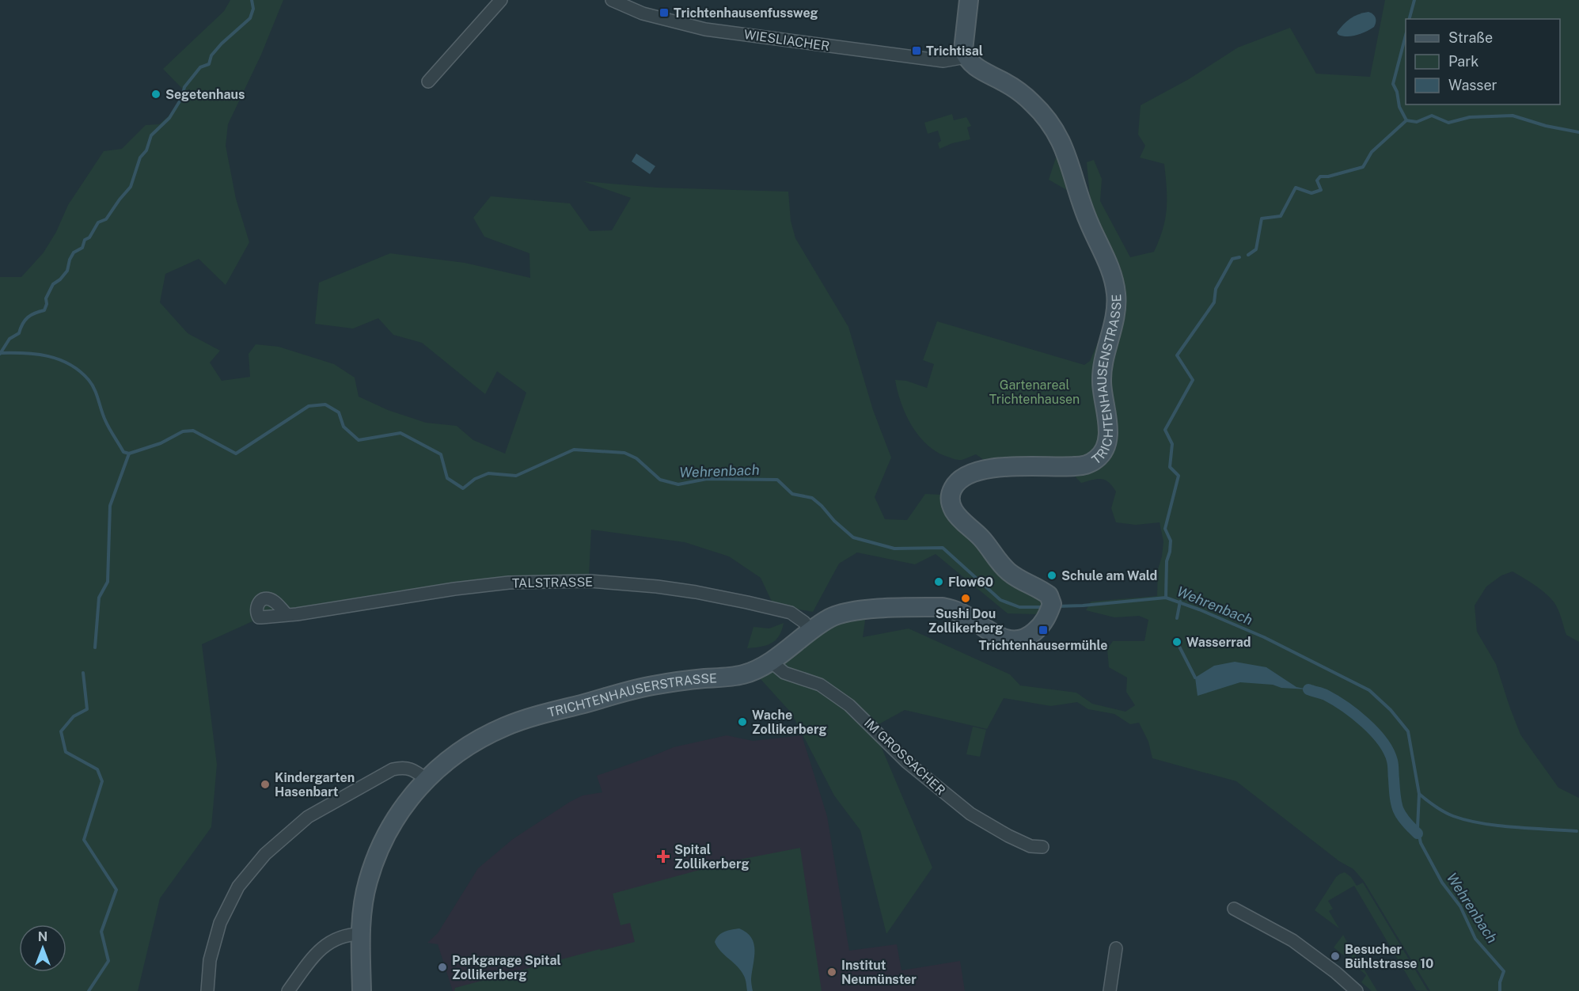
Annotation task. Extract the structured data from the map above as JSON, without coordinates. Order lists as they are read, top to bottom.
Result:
{
  "streets": {
    "street": [
      "WIESLIACHER",
      "TRICHTENHAUSENSTRASSE",
      "TALSTRASSE",
      "TRICHTENHAUSERSTRASSE",
      "IM GROSSACHER"
    ]
  },
  "crossings": [
    ["WIESLIACHER", "TRICHTENHAUSENSTRASSE"],
    ["TRICHTENHAUSENSTRASSE", "TRICHTENHAUSERSTRASSE"],
    ["TALSTRASSE", "TRICHTENHAUSERSTRASSE"],
    ["TRICHTENHAUSERSTRASSE", "IM GROSSACHER"]
  ],
  "water": ["Wehrenbach"],
  "parks": ["Gartenareal Trichtenhausen"],
  "places": {
    "transit": ["Trichtenhausenfussweg", "Trichtisal", "Trichtenhausermühle"],
    "other": [
      "Segetenhaus",
      "Schule am Wald",
      "Flow60",
      "Sushi Dou Zollikerberg",
      "Wasserrad",
      "Wache Zollikerberg",
      "Kindergarten Hasenbart",
      "Besucher Bühlstrasse 10",
      "Parkgarage Spital Zollikerberg",
      "Institut Neumünster"
    ],
    "health": ["Spital Zollikerberg"]
  },
  "legend": ["Straße", "Park", "Wasser"],
  "north": "top"
}
